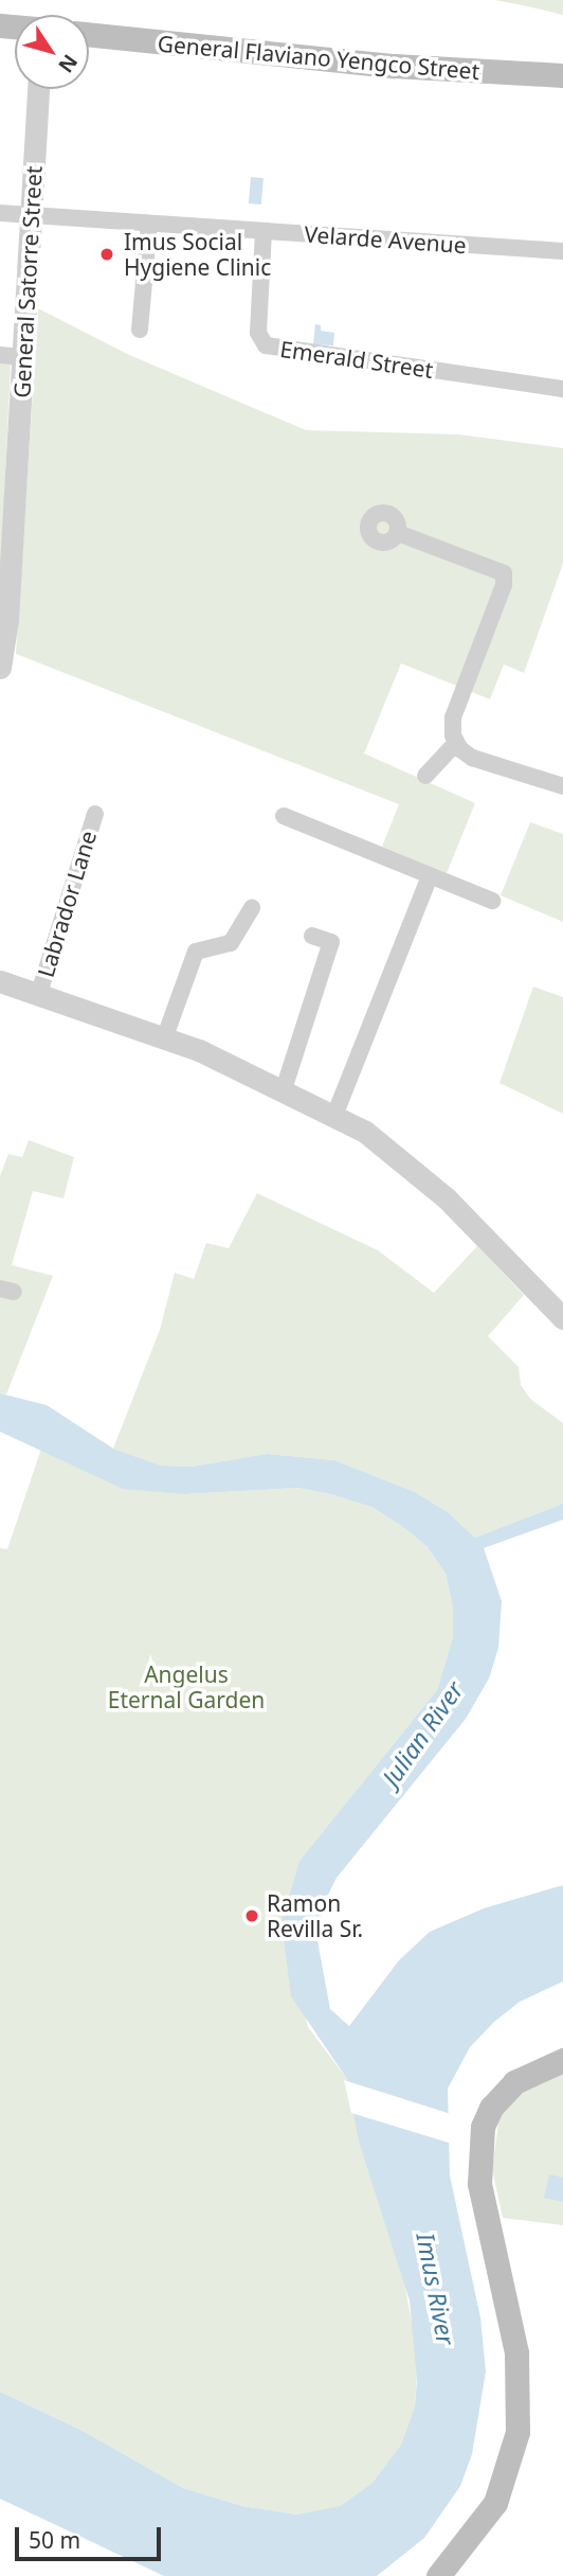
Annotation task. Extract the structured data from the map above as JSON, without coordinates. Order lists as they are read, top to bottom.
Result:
{
  "streets": {
    "main road": ["General Flaviano Yengco Street"],
    "street": [
      "Velarde Avenue",
      "General Satorre Street",
      "Emerald Street",
      "Labrador Lane"
    ]
  },
  "crossings": [
    ["Velarde Avenue", "General Satorre Street"],
    ["Velarde Avenue", "Emerald Street"]
  ],
  "water": ["Julian River", "Imus River"],
  "parks": ["Angelus Eternal Garden"],
  "places": ["Imus Social Hygiene Clinic", "Ramon Revilla Sr."],
  "scale_bar": "50 m",
  "north": "bottom right"
}
